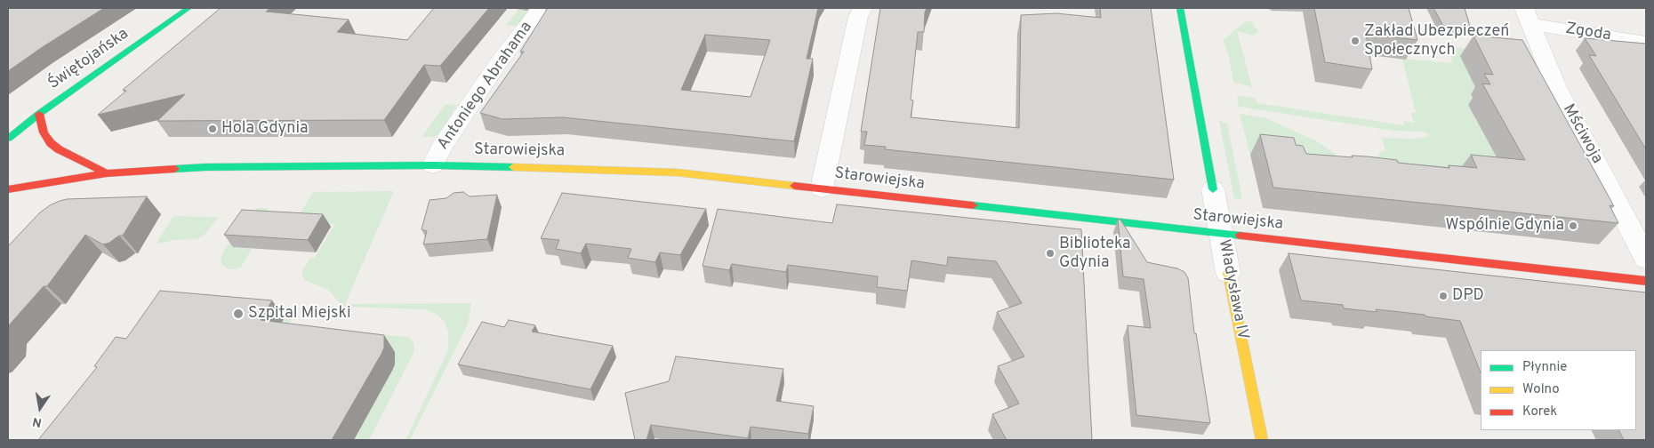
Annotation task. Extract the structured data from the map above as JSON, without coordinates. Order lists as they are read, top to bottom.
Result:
{
  "streets": {
    "street": [
      "Zgoda",
      "Świętojańska",
      "Antoniego Abrahama",
      "Mściwoja",
      "Starowiejska",
      "Władysława IV"
    ]
  },
  "crossings": [
    ["Zgoda", "Mściwoja"],
    ["Antoniego Abrahama", "Starowiejska"],
    ["Starowiejska", "Władysława IV"]
  ],
  "places": [
    "Zakład Ubezpieczeń Społecznych",
    "Hola Gdynia",
    "Wspólnie Gdynia",
    "Biblioteka Gdynia",
    "DPD",
    "Szpital Miejski"
  ],
  "legend": ["Płynnie", "Wolno", "Korek"],
  "north": "bottom"
}
